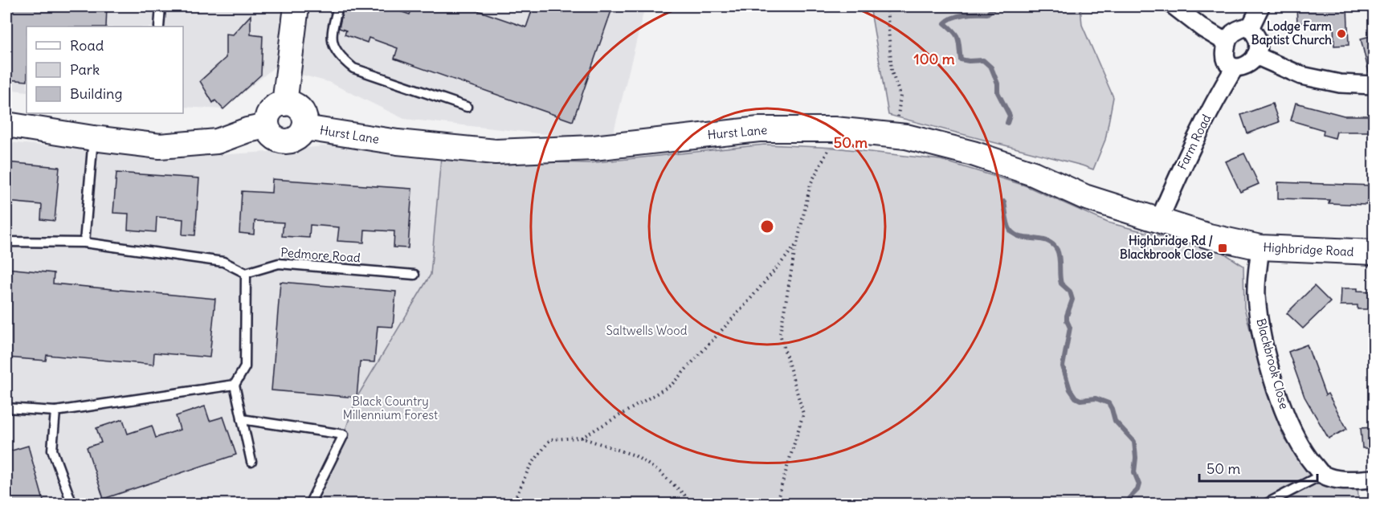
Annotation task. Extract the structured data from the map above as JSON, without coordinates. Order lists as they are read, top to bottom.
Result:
{
  "streets": {
    "street": [
      "Hurst Lane",
      "Farm Road",
      "Highbridge Road",
      "Blackbrook Close"
    ],
    "lane": ["Pedmore Road"]
  },
  "crossings": [
    ["Hurst Lane", "Farm Road"],
    ["Hurst Lane", "Highbridge Road"],
    ["Farm Road", "Highbridge Road"],
    ["Highbridge Road", "Blackbrook Close"]
  ],
  "parks": ["Saltwells Wood", "Black Country Millennium Forest"],
  "places": {
    "other": ["Lodge Farm Baptist Church"],
    "transit": ["Highbridge Rd / Blackbrook Close"]
  },
  "legend": ["Road", "Park", "Building"],
  "scale_bar": "50 m",
  "rings": ["100 m", "50 m"]
}
